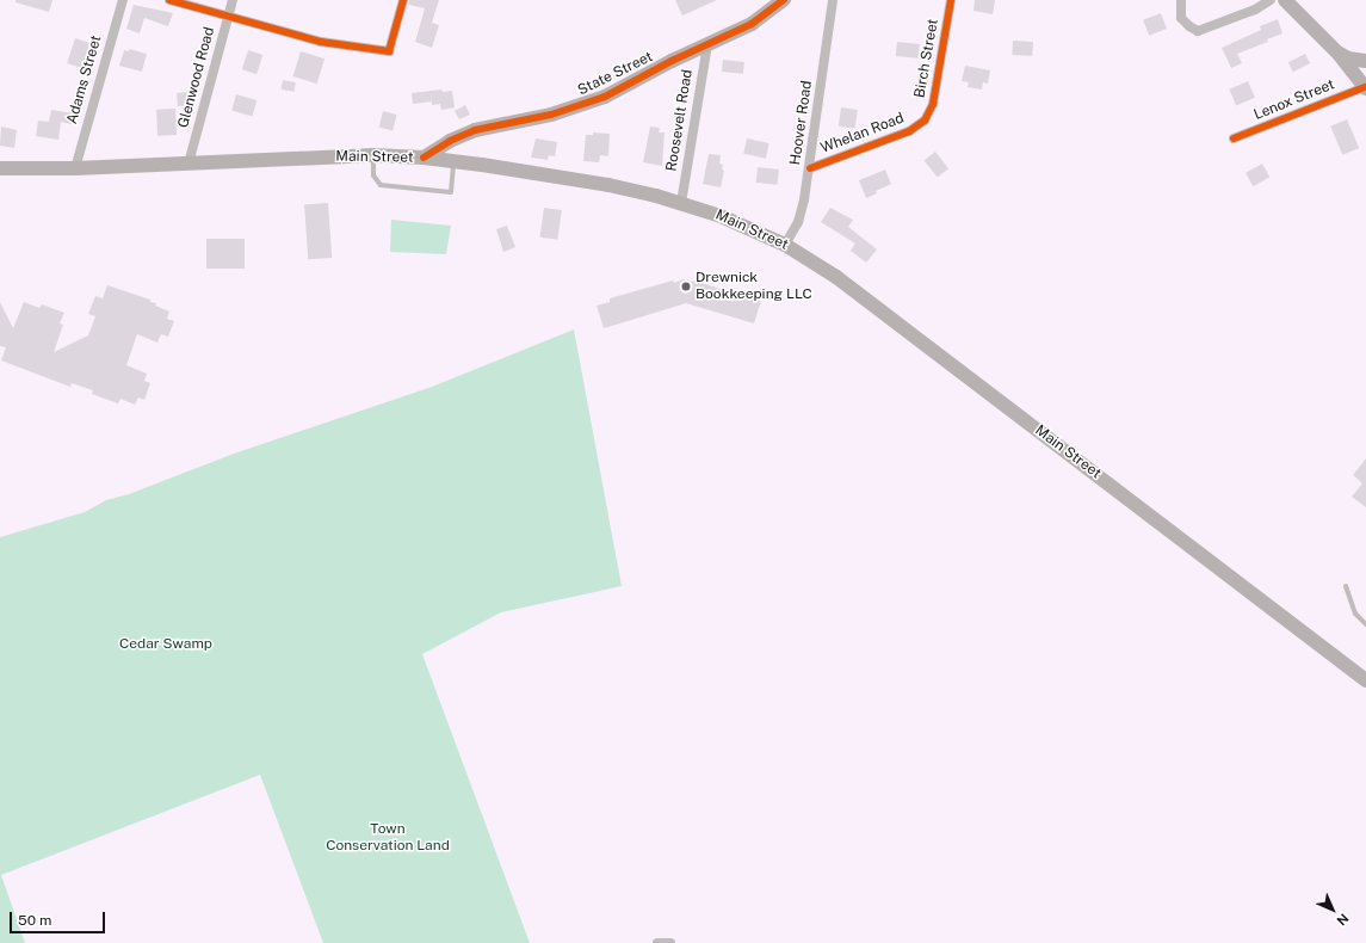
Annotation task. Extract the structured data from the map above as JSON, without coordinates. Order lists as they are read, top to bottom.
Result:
{
  "streets": {
    "main road": ["State Street", "Main Street"],
    "street": [
      "Birch Street",
      "Glenwood Road",
      "Adams Street",
      "Lenox Street",
      "Roosevelt Road",
      "Hoover Road",
      "Whelan Road"
    ]
  },
  "crossings": [
    ["Birch Street", "Whelan Road"],
    ["State Street", "Roosevelt Road"],
    ["State Street", "Main Street"],
    ["Glenwood Road", "Main Street"],
    ["Adams Street", "Main Street"],
    ["Roosevelt Road", "Main Street"],
    ["Hoover Road", "Whelan Road"],
    ["Hoover Road", "Main Street"]
  ],
  "parks": ["Cedar Swamp", "Town Conservation Land"],
  "places": ["Drewnick Bookkeeping LLC"],
  "scale_bar": "50 m",
  "north": "bottom right"
}
